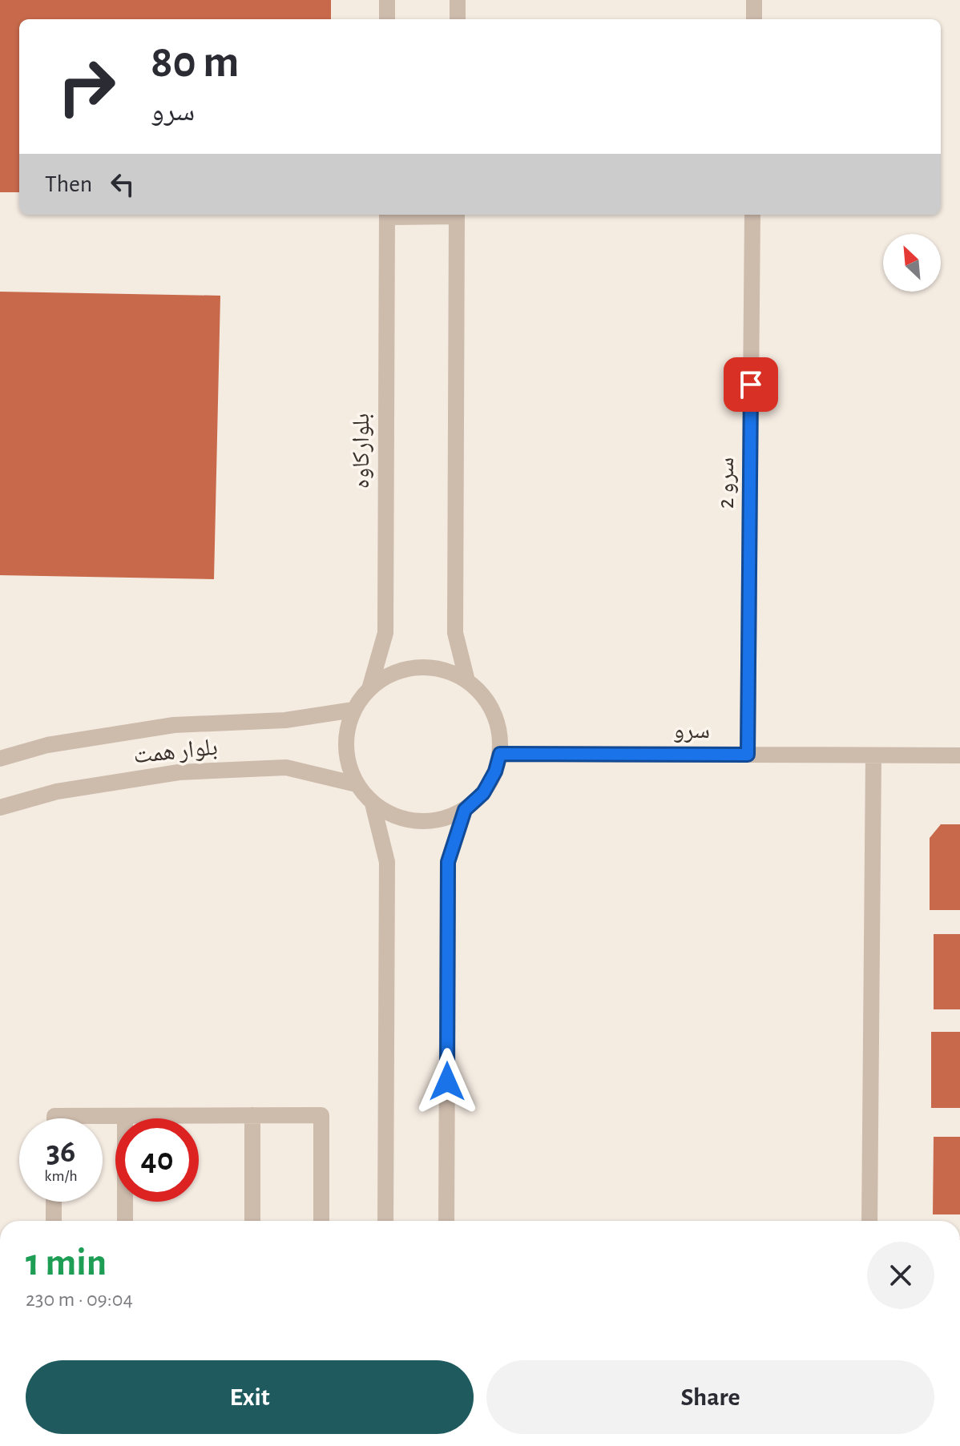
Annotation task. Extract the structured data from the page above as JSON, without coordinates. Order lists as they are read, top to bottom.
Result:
{
  "streets": {
    "street": [
      "بلوارکاوه",
      "سرو 2",
      "سرو",
      "بلوار همت"
    ]
  },
  "crossings": [
    ["بلوارکاوه", "سرو"],
    ["بلوارکاوه", "بلوار همت"],
    ["سرو 2", "سرو"],
    ["سرو", "بلوار همت"]
  ],
  "north": "top left",
  "page": {
    "turn": ["80 m", "سرو"],
    "then": "Then",
    "speed": "36 km/h",
    "limit": "40",
    "heading": ["1 min", "230 m · 09:04"],
    "buttons": ["Exit", "Share"]
  }
}
